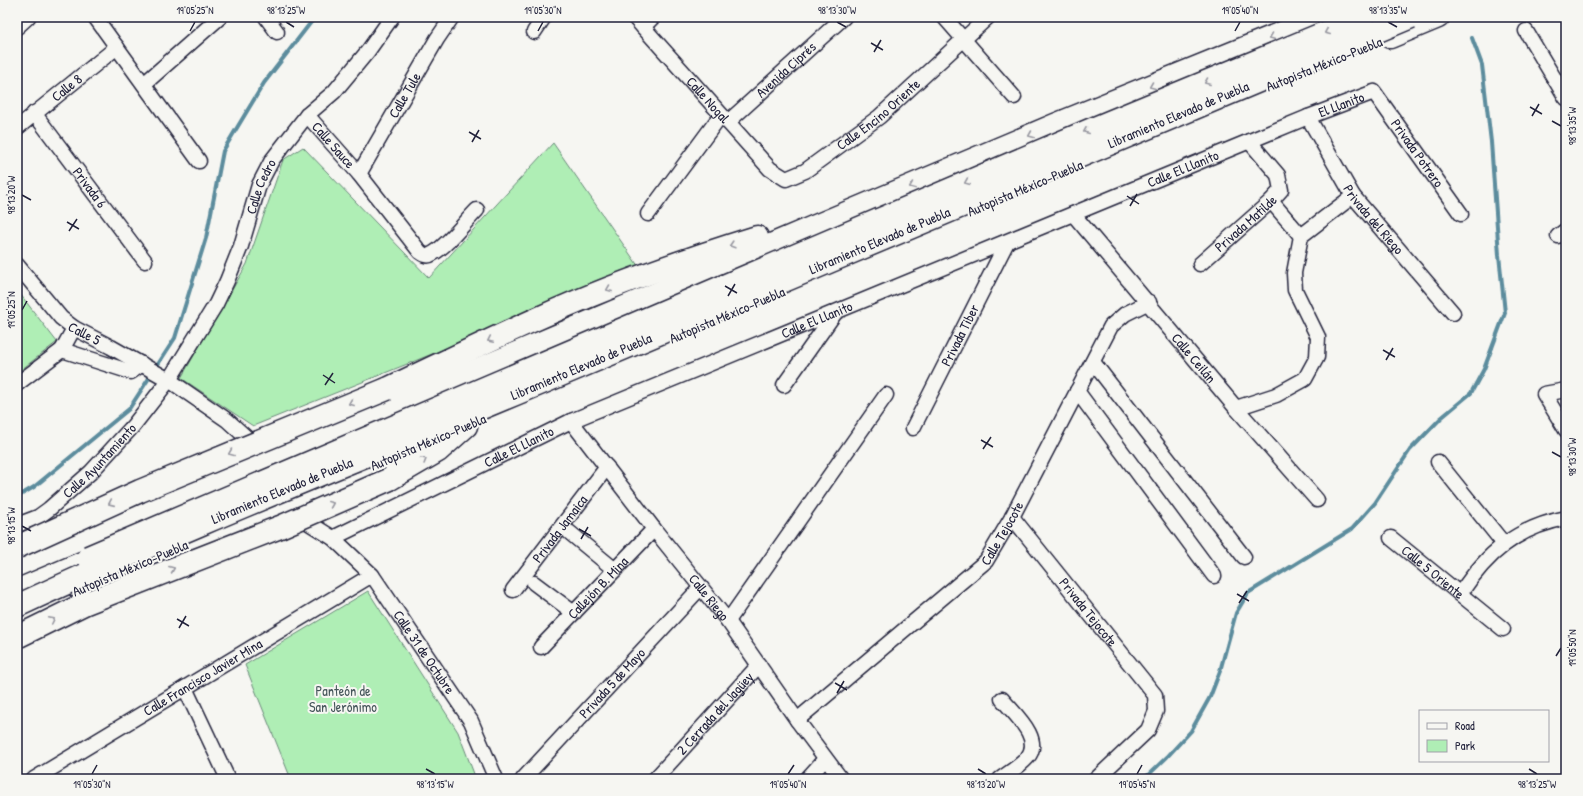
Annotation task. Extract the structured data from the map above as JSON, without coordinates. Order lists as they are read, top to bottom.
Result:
{
  "streets": {
    "highway": ["Autopista México-Puebla", "Libramiento Elevado de Puebla"],
    "street": [
      "Avenida Ciprés",
      "Calle 8",
      "Calle Tule",
      "Calle Nogal",
      "El Llanito",
      "Calle Encino Oriente",
      "Calle Sauce",
      "Privada Potrero",
      "Calle El Llanito",
      "Privada 6",
      "Calle Cedro",
      "Privada del Riego",
      "Privada Matilde",
      "Calle 5",
      "Privada Tiber",
      "Calle Ceilán",
      "Calle Ayuntamiento",
      "Privada Jamaica",
      "Calle Tejocote",
      "Calle 5 Oriente",
      "Callejón B. Mina",
      "Calle Riego",
      "Privada Tejocote",
      "Calle 31 de Octubre",
      "Calle Francisco Javier Mina",
      "Privada 5 de Mayo",
      "2 Cerrada del Jagüey"
    ]
  },
  "crossings": [
    ["Avenida Ciprés", "Calle Nogal"],
    ["Calle 8", "Privada 6"],
    ["Calle Tule", "Calle Sauce"],
    ["Calle Nogal", "Calle Encino Oriente"],
    ["El Llanito", "Privada Potrero"],
    ["El Llanito", "Calle El Llanito"],
    ["El Llanito", "Privada del Riego"],
    ["Calle Sauce", "Calle Cedro"],
    ["Calle El Llanito", "Privada del Riego"],
    ["Calle El Llanito", "Privada Matilde"],
    ["Calle El Llanito", "Privada Tiber"],
    ["Calle El Llanito", "Calle Ceilán"],
    ["Calle El Llanito", "Calle Riego"],
    ["Calle El Llanito", "Calle 31 de Octubre"],
    ["Calle Cedro", "Calle 5"],
    ["Calle Cedro", "Calle Ayuntamiento"],
    ["Calle 5", "Calle Ayuntamiento"],
    ["Calle Ceilán", "Calle Tejocote"],
    ["Privada Jamaica", "Calle Riego"],
    ["Calle Tejocote", "Calle Riego"],
    ["Calle Tejocote", "Privada Tejocote"],
    ["Callejón B. Mina", "Calle Riego"],
    ["Calle Riego", "Privada 5 de Mayo"],
    ["Calle Riego", "2 Cerrada del Jagüey"],
    ["Calle 31 de Octubre", "Calle Francisco Javier Mina"]
  ],
  "parks": ["Panteón de San Jerónimo"],
  "legend": ["Road", "Park"],
  "coordinates": [
    "19°05'25\"N",
    "98°13'25\"W",
    "19°05'30\"N",
    "98°13'30\"W",
    "19°05'40\"N",
    "98°13'35\"W",
    "98°13'20\"W",
    "98°13'15\"W",
    "19°05'50\"N",
    "19°05'45\"N"
  ]
}
